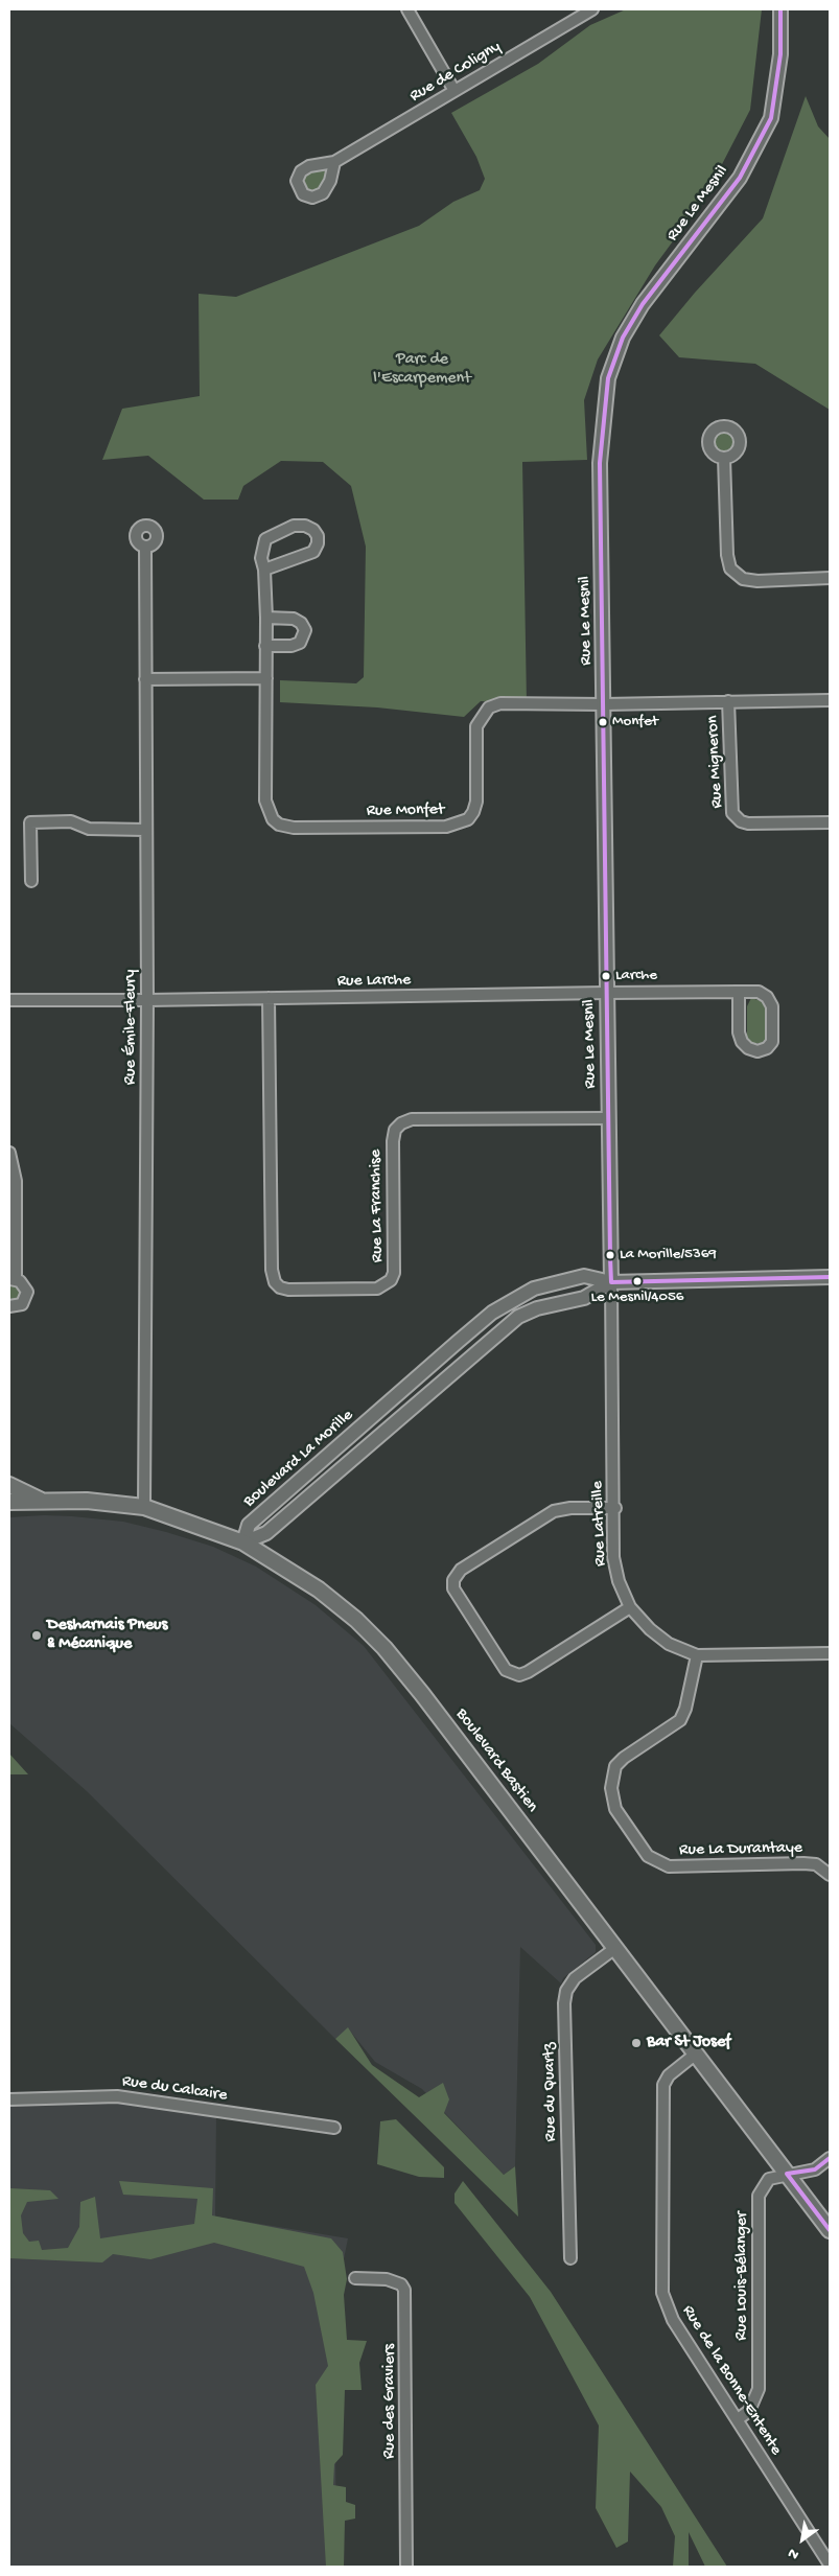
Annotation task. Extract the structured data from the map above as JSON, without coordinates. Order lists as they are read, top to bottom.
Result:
{
  "streets": {
    "main road": ["Boulevard Bastien"],
    "street": [
      "Rue de Coligny",
      "Rue Le Mesnil",
      "Rue Migneron",
      "Rue Monfet",
      "Rue Larche",
      "Rue Émile-Fleury",
      "Rue La Franchise",
      "Boulevard La Morille",
      "Rue Latreille",
      "Rue La Durantaye",
      "Rue du Calcaire",
      "Rue du Quartz",
      "Rue Louis-Bélanger",
      "Rue de la Bonne-Entente",
      "Rue des Graviers"
    ]
  },
  "crossings": [
    ["Rue Le Mesnil", "Rue Monfet"],
    ["Rue Le Mesnil", "Rue Larche"],
    ["Rue Le Mesnil", "Rue La Franchise"],
    ["Rue Le Mesnil", "Boulevard La Morille"],
    ["Rue Le Mesnil", "Rue Latreille"],
    ["Rue Migneron", "Rue Monfet"],
    ["Rue Larche", "Rue Émile-Fleury"],
    ["Rue Larche", "Rue La Franchise"],
    ["Rue Émile-Fleury", "Boulevard Bastien"],
    ["Boulevard La Morille", "Rue Latreille"],
    ["Boulevard La Morille", "Boulevard Bastien"],
    ["Rue Latreille", "Rue La Durantaye"],
    ["Boulevard Bastien", "Rue du Quartz"],
    ["Boulevard Bastien", "Rue Louis-Bélanger"],
    ["Boulevard Bastien", "Rue de la Bonne-Entente"],
    ["Rue Louis-Bélanger", "Rue de la Bonne-Entente"]
  ],
  "parks": ["Parc de l'Escarpement"],
  "places": [
    "Monfet",
    "Larche",
    "La Morille/5369",
    "Le Mesnil/4056",
    "Desharnais Pneus & Mécanique",
    "Bar St Josef"
  ],
  "north": "bottom left"
}
